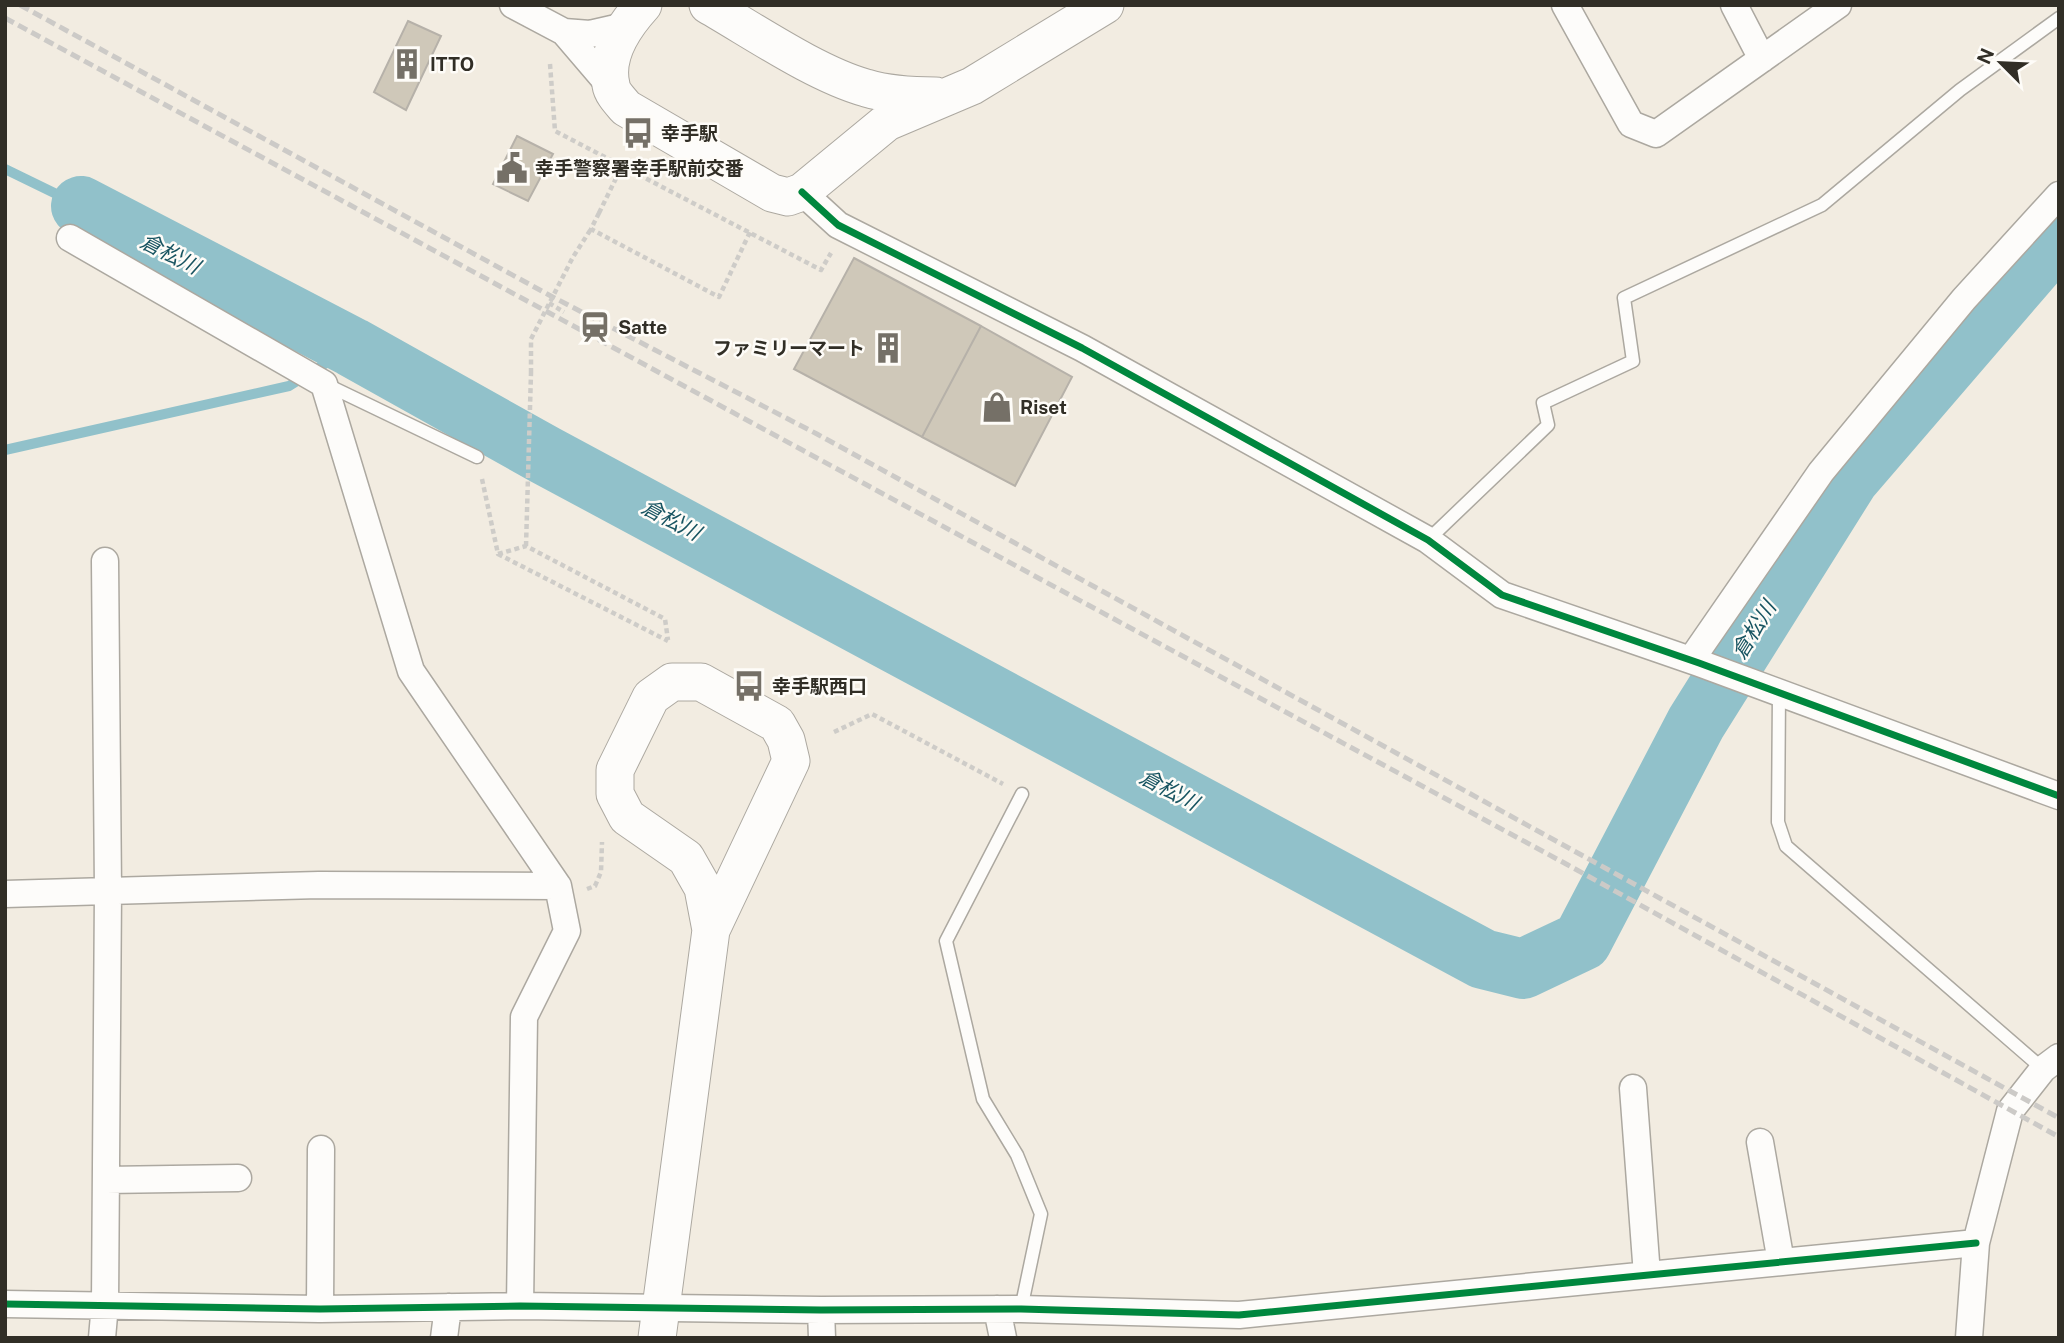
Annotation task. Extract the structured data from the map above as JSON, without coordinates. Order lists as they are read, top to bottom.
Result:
{
  "water": ["倉松川"],
  "places": {
    "building": ["ITTO", "ファミリーマート"],
    "bus stop": ["幸手駅", "幸手駅西口"],
    "public building": ["幸手警察署幸手駅前交番"],
    "station": ["Satte"],
    "shop": ["Riset"]
  },
  "north": "top left"
}
